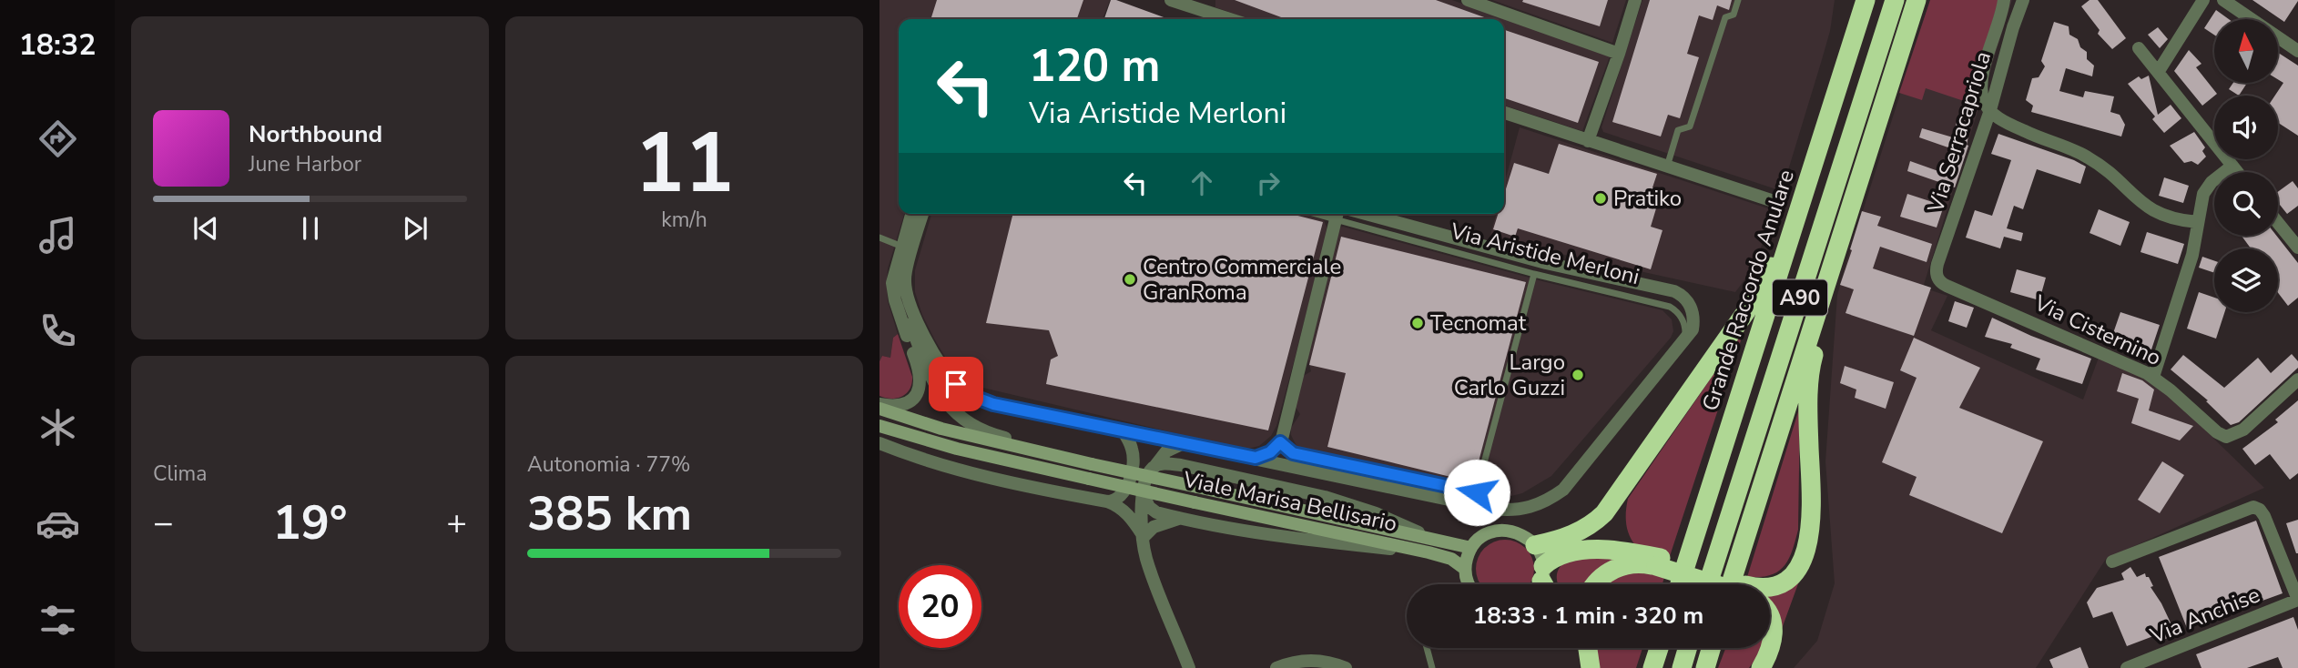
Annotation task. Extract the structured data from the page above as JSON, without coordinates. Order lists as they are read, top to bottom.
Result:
{
  "streets": {
    "highway": ["Grande Raccordo Anulare", "A90"],
    "main road": ["Viale Marisa Bellisario"],
    "street": [
      "Via Serracapriola",
      "Via Aristide Merloni",
      "Via Cisternino",
      "Via Anchise"
    ]
  },
  "crossings": [
    ["Via Serracapriola", "Via Cisternino"]
  ],
  "places": [
    "Pratiko",
    "Centro Commerciale GranRoma",
    "Tecnomat",
    "Largo Carlo Guzzi"
  ],
  "north": "top",
  "page": {
    "tabs": "18:32",
    "tile": [
      ["11", "km/h"],
      "Clima",
      ["Autonomia · 77%", "385 km"]
    ],
    "turn": ["120 m", "Via Aristide Merloni"],
    "song": ["Northbound", "June Harbor"],
    "heat": ["−", "19°", "+"],
    "limit": "20",
    "trip": "18:33 · 1 min · 320 m"
  }
}
